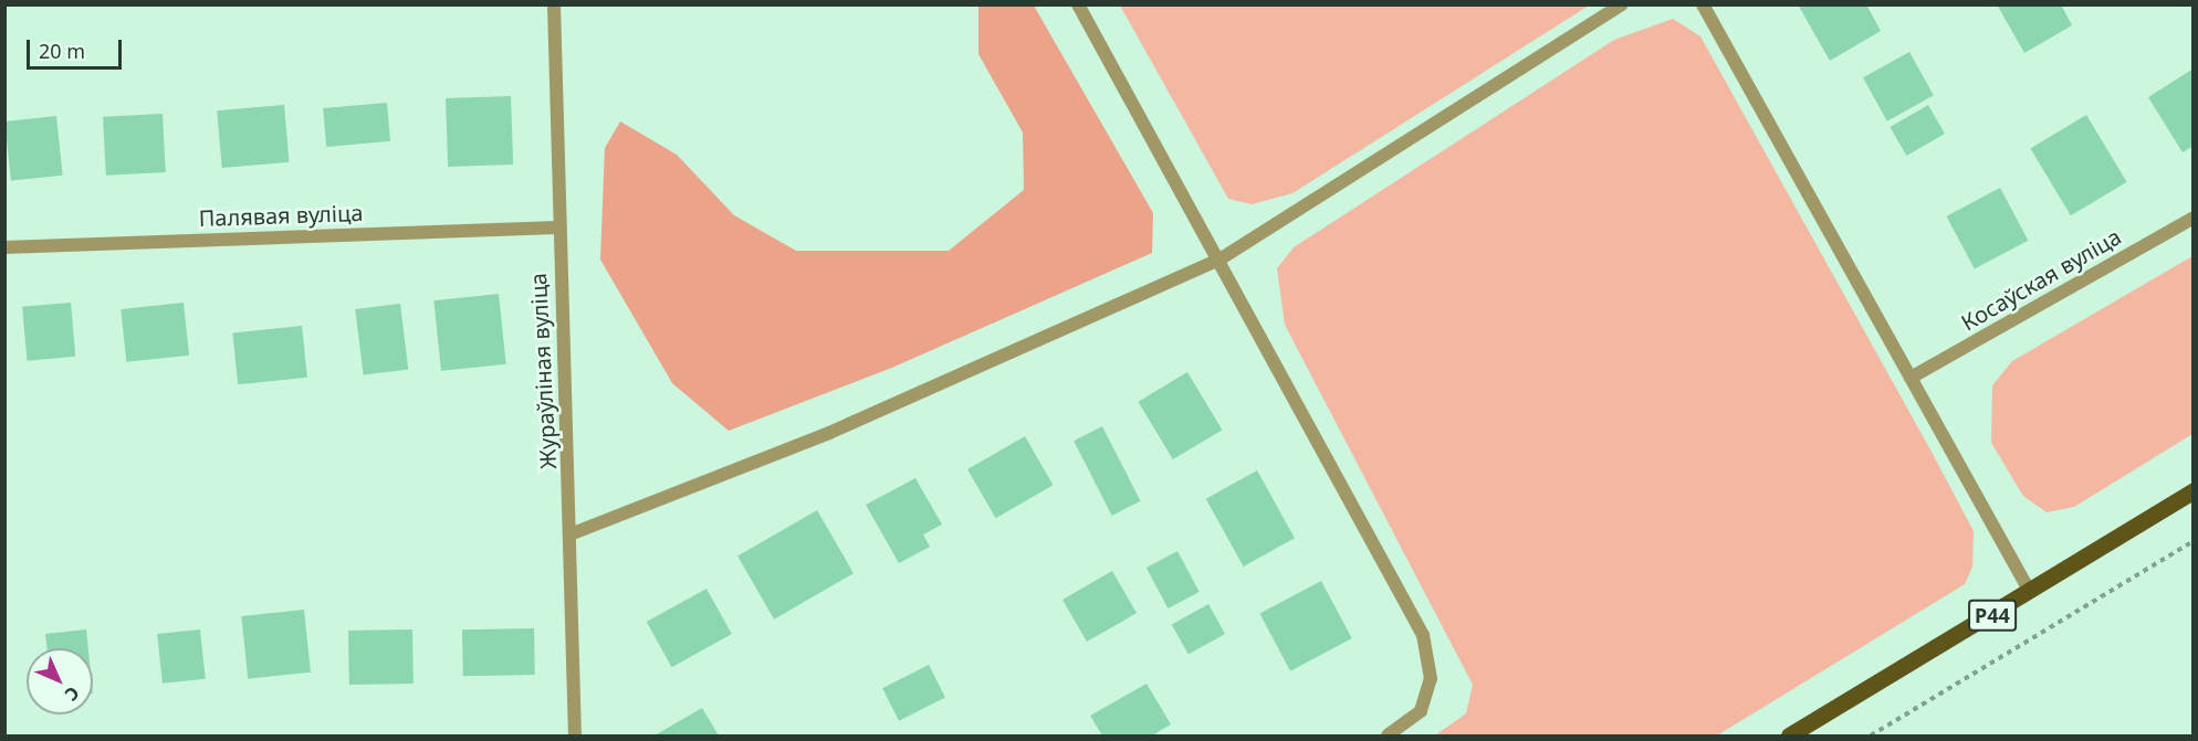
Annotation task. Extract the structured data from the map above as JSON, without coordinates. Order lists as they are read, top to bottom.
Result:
{
  "streets": {
    "main road": ["Р44"],
    "street": ["Палявая вуліца", "Косаўская вуліца", "Жураўліная вуліца"]
  },
  "crossings": [
    ["Палявая вуліца", "Жураўліная вуліца"]
  ],
  "scale_bar": "20 m",
  "north": "bottom right"
}
